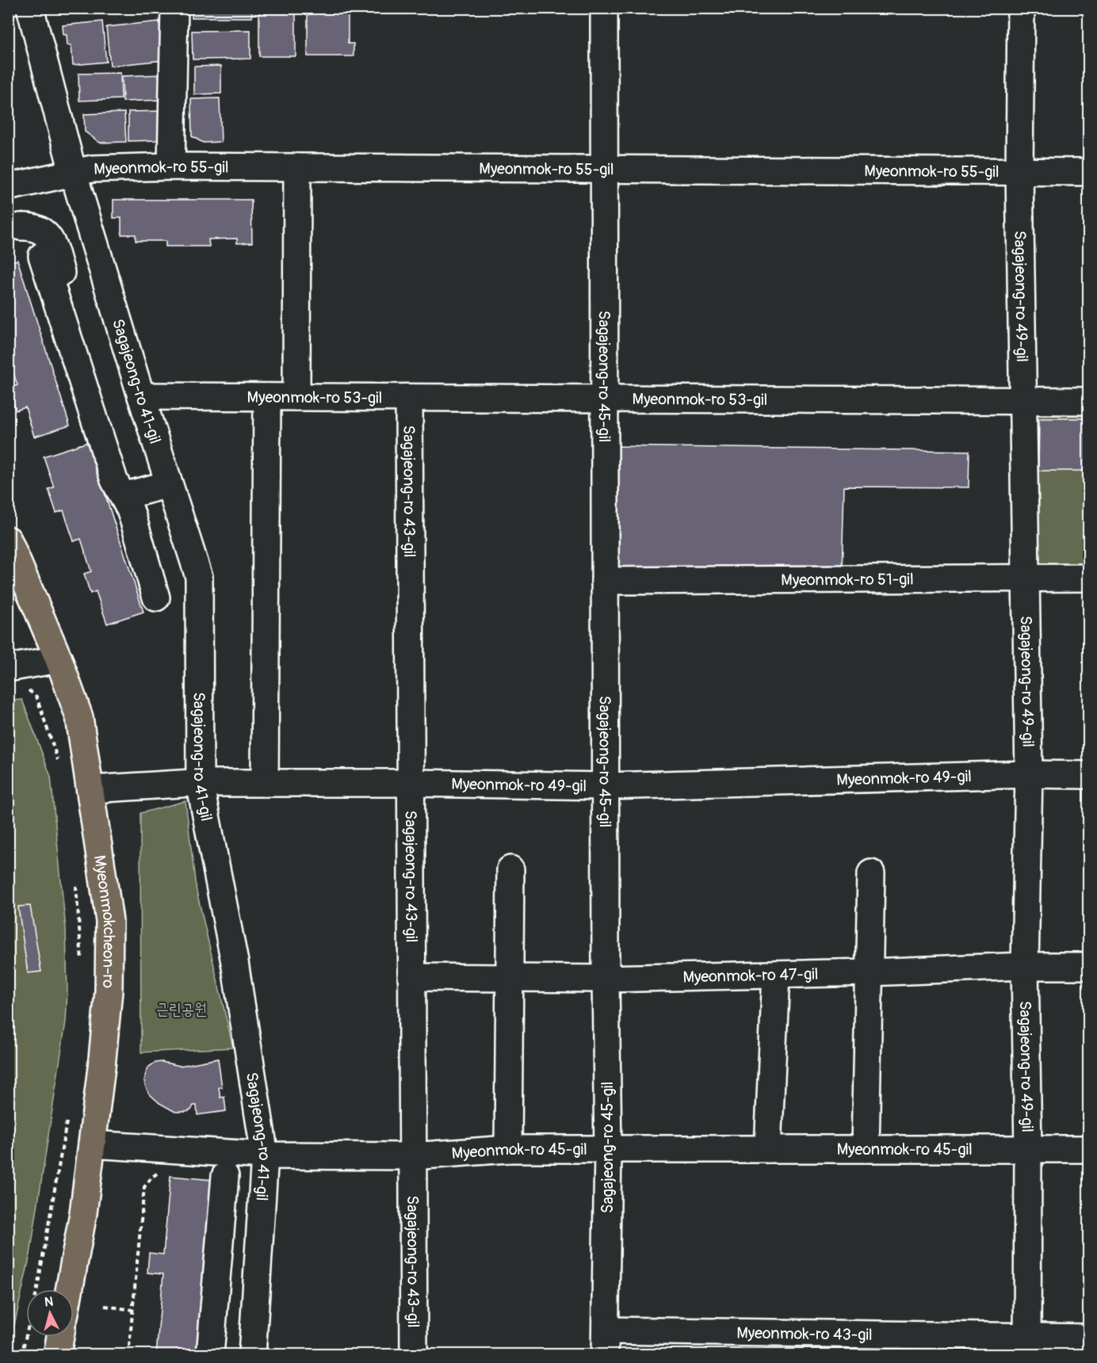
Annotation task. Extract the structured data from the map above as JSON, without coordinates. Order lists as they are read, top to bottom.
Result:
{
  "streets": {
    "main road": ["Myeonmokcheon-ro"],
    "street": [
      "Myeonmok-ro 55-gil",
      "Sagajeong-ro 49-gil",
      "Sagajeong-ro 45-gil",
      "Sagajeong-ro 41-gil",
      "Myeonmok-ro 53-gil",
      "Sagajeong-ro 43-gil",
      "Myeonmok-ro 51-gil",
      "Myeonmok-ro 49-gil",
      "Myeonmok-ro 47-gil",
      "Myeonmok-ro 45-gil",
      "Myeonmok-ro 43-gil"
    ]
  },
  "crossings": [
    ["Myeonmok-ro 55-gil", "Sagajeong-ro 49-gil"],
    ["Myeonmok-ro 55-gil", "Sagajeong-ro 45-gil"],
    ["Myeonmok-ro 55-gil", "Sagajeong-ro 41-gil"],
    ["Sagajeong-ro 49-gil", "Myeonmok-ro 53-gil"],
    ["Sagajeong-ro 49-gil", "Myeonmok-ro 51-gil"],
    ["Sagajeong-ro 49-gil", "Myeonmok-ro 49-gil"],
    ["Sagajeong-ro 49-gil", "Myeonmok-ro 47-gil"],
    ["Sagajeong-ro 49-gil", "Myeonmok-ro 45-gil"],
    ["Sagajeong-ro 49-gil", "Myeonmok-ro 43-gil"],
    ["Sagajeong-ro 45-gil", "Myeonmok-ro 53-gil"],
    ["Sagajeong-ro 45-gil", "Myeonmok-ro 51-gil"],
    ["Sagajeong-ro 45-gil", "Myeonmok-ro 49-gil"],
    ["Sagajeong-ro 45-gil", "Myeonmok-ro 47-gil"],
    ["Sagajeong-ro 45-gil", "Myeonmok-ro 45-gil"],
    ["Sagajeong-ro 45-gil", "Myeonmok-ro 43-gil"],
    ["Sagajeong-ro 41-gil", "Myeonmok-ro 53-gil"],
    ["Sagajeong-ro 41-gil", "Myeonmok-ro 49-gil"],
    ["Sagajeong-ro 41-gil", "Myeonmok-ro 45-gil"],
    ["Myeonmok-ro 53-gil", "Sagajeong-ro 43-gil"],
    ["Sagajeong-ro 43-gil", "Myeonmok-ro 49-gil"],
    ["Sagajeong-ro 43-gil", "Myeonmok-ro 47-gil"],
    ["Sagajeong-ro 43-gil", "Myeonmok-ro 45-gil"],
    ["Myeonmok-ro 49-gil", "Myeonmokcheon-ro"],
    ["Myeonmokcheon-ro", "Myeonmok-ro 45-gil"]
  ],
  "parks": ["근린공원"],
  "north": "top"
}
